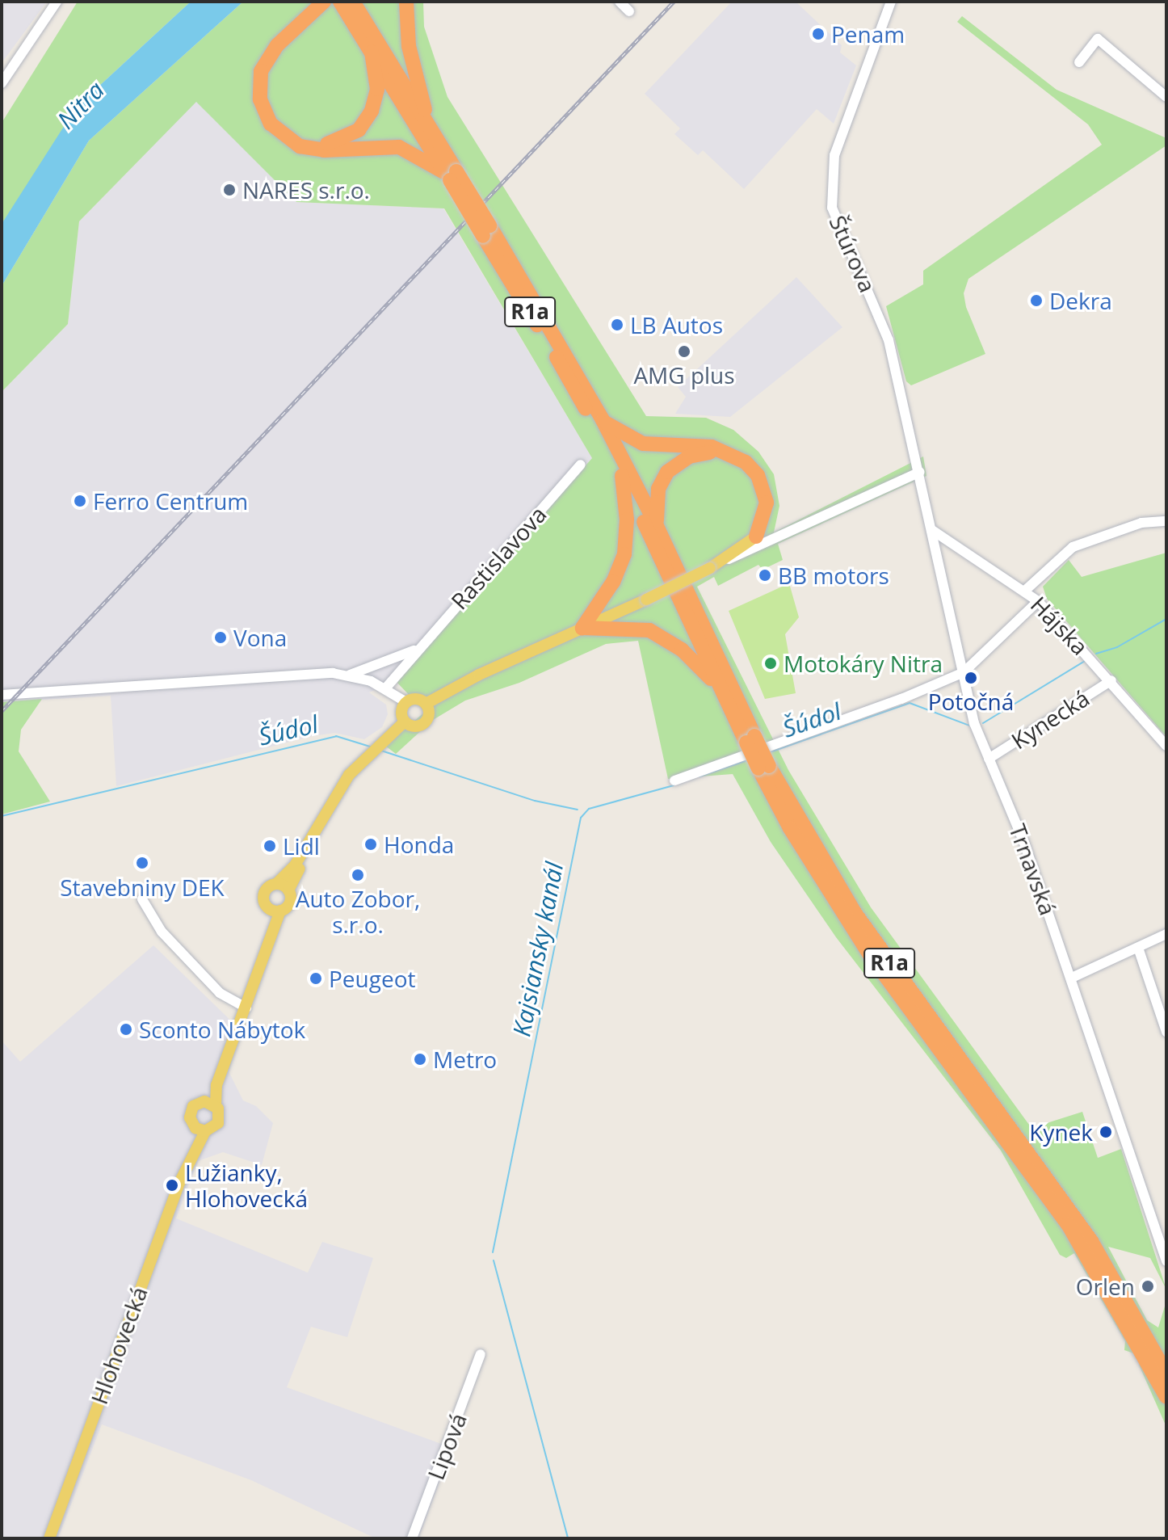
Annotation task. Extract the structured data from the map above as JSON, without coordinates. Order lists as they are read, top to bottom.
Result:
{
  "streets": {
    "highway": ["R1a"],
    "main road": ["Hlohovecká"],
    "street": [
      "Štúrova",
      "Rastislavova",
      "Hájska",
      "Kynecká",
      "Trnavská",
      "Lipová"
    ]
  },
  "crossings": [
    ["Štúrova", "Trnavská"],
    ["Hájska", "Kynecká"],
    ["Hájska", "Trnavská"],
    ["Kynecká", "Trnavská"]
  ],
  "water": ["Nitra", "Šúdol", "Kajsiansky kanál"],
  "places": [
    "Penam",
    "NARES s.r.o.",
    "Dekra",
    "LB Autos",
    "AMG plus",
    "Ferro Centrum",
    "BB motors",
    "Vona",
    "Motokáry Nitra",
    "Potočná",
    "Honda",
    "Lidl",
    "Stavebniny DEK",
    "Auto Zobor, s.r.o.",
    "Peugeot",
    "Sconto Nábytok",
    "Metro",
    "Kynek",
    "Lužianky, Hlohovecká",
    "Orlen"
  ]
}
